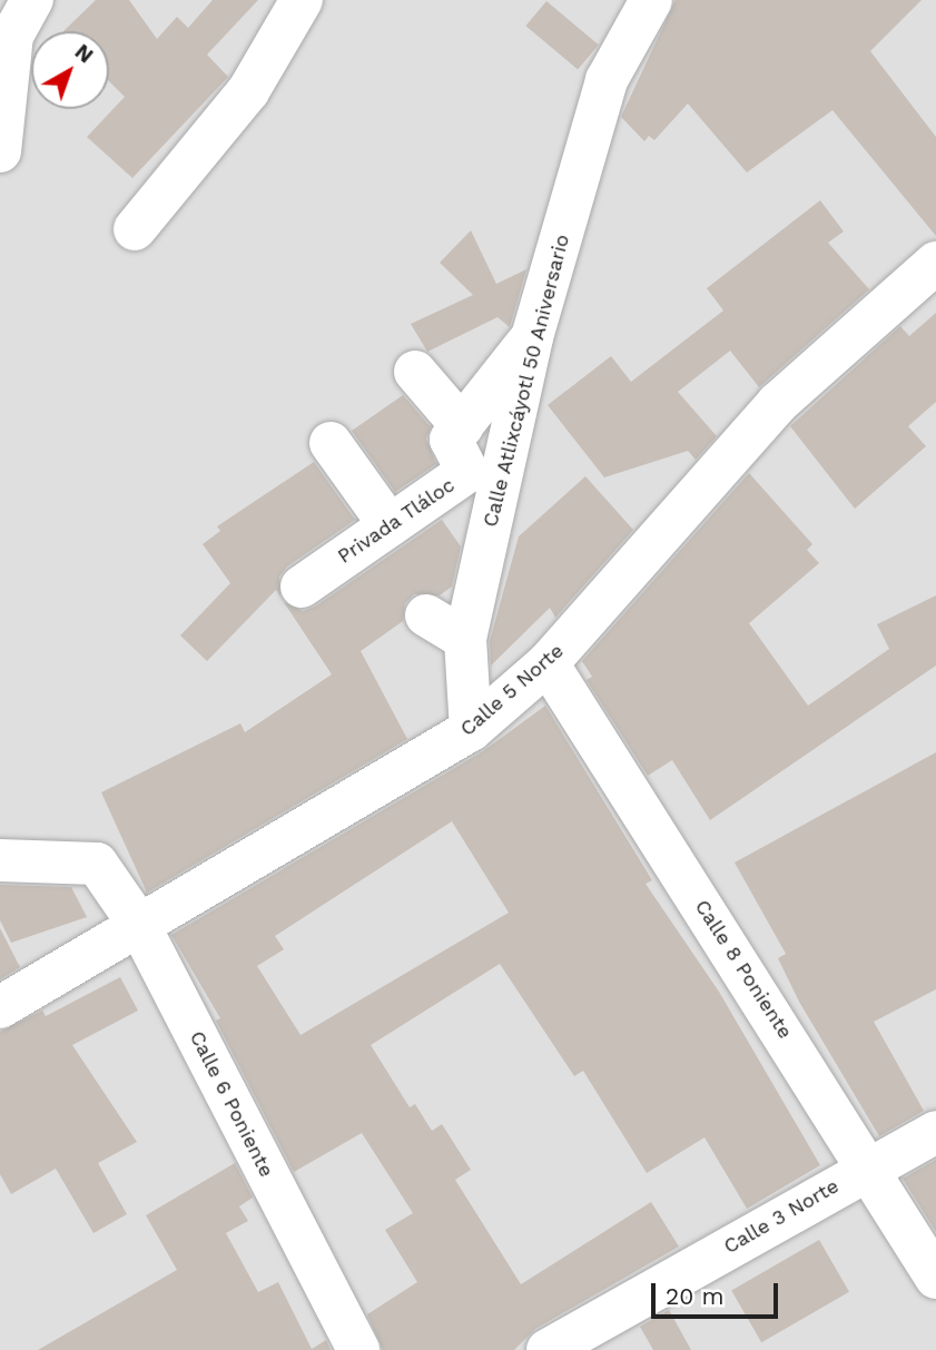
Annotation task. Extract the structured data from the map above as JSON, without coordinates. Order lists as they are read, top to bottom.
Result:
{
  "streets": {
    "street": [
      "Calle Atlixcáyotl 50 Aniversario",
      "Privada Tláloc",
      "Calle 5 Norte",
      "Calle 8 Poniente",
      "Calle 6 Poniente",
      "Calle 3 Norte"
    ]
  },
  "crossings": [
    ["Calle Atlixcáyotl 50 Aniversario", "Calle 5 Norte"],
    ["Calle 5 Norte", "Calle 8 Poniente"],
    ["Calle 5 Norte", "Calle 6 Poniente"],
    ["Calle 8 Poniente", "Calle 3 Norte"]
  ],
  "scale_bar": "20 m",
  "north": "top right"
}
